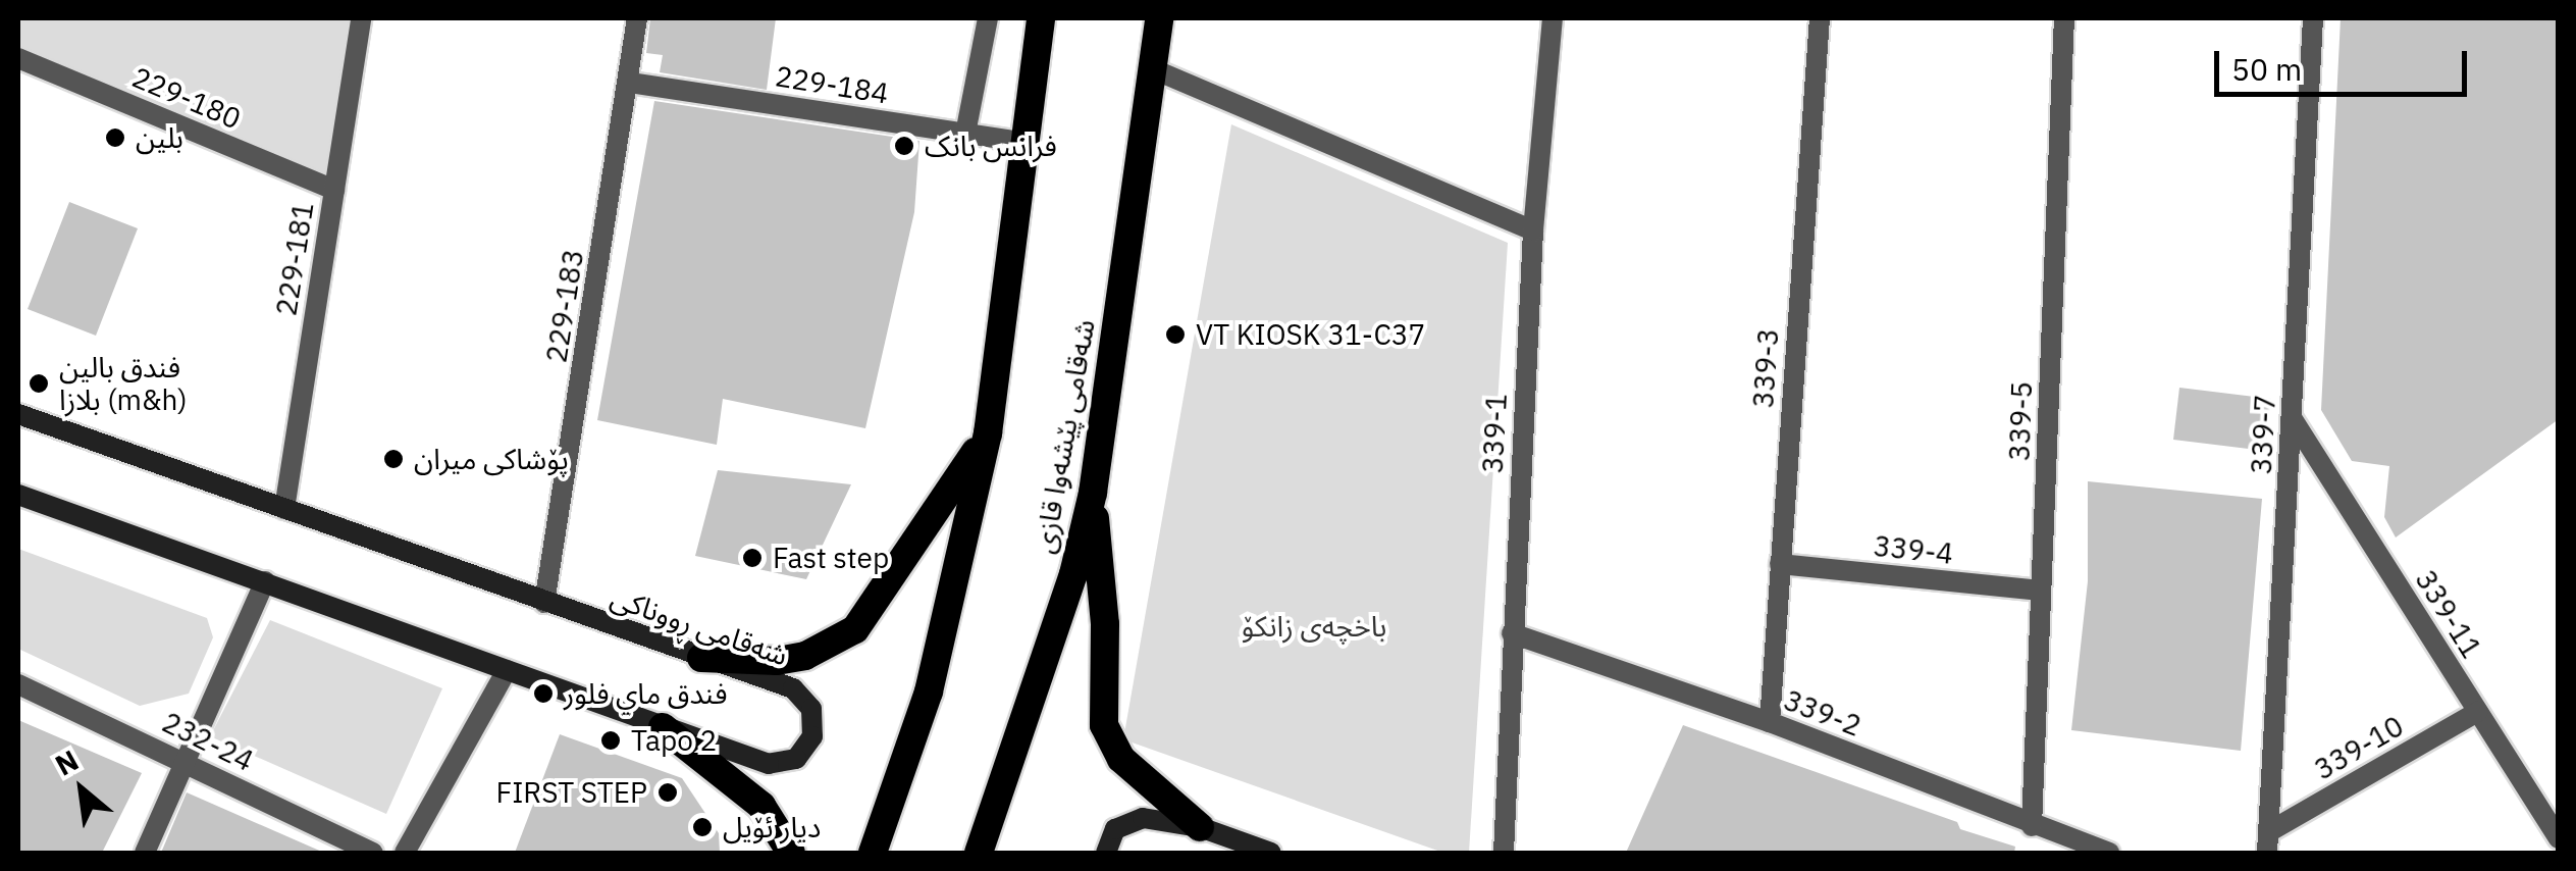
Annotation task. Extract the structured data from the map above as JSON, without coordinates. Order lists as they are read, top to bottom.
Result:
{
  "streets": {
    "highway": ["شەقامی پێشەوا قازی"],
    "main road": ["شەقامی ڕووناکی"],
    "street": [
      "229-184",
      "229-180",
      "229-181",
      "229-183",
      "339-3",
      "339-5",
      "339-1",
      "339-7",
      "339-4",
      "339-11",
      "339-2",
      "232-24",
      "339-10"
    ]
  },
  "crossings": [
    ["229-184", "229-183"],
    ["229-180", "229-181"],
    ["229-181", "شەقامی ڕووناکی"],
    ["229-183", "شەقامی ڕووناکی"],
    ["339-3", "339-4"],
    ["339-3", "339-2"],
    ["339-5", "339-4"],
    ["339-5", "339-2"],
    ["339-1", "339-2"],
    ["339-7", "339-11"],
    ["339-7", "339-10"],
    ["339-11", "339-10"]
  ],
  "parks": ["باخچەی زانکۆ"],
  "places": [
    "بلين",
    "فرانس بانک",
    "VT KIOSK 31-C37",
    "فندق بالين بلازا (m&h)",
    "پۆشاکی ميران",
    "Fast step",
    "فندق ماي فلور",
    "Tapo 2",
    "FIRST STEP",
    "دیار ئۆیل"
  ],
  "scale_bar": "50 m",
  "north": "top left"
}
